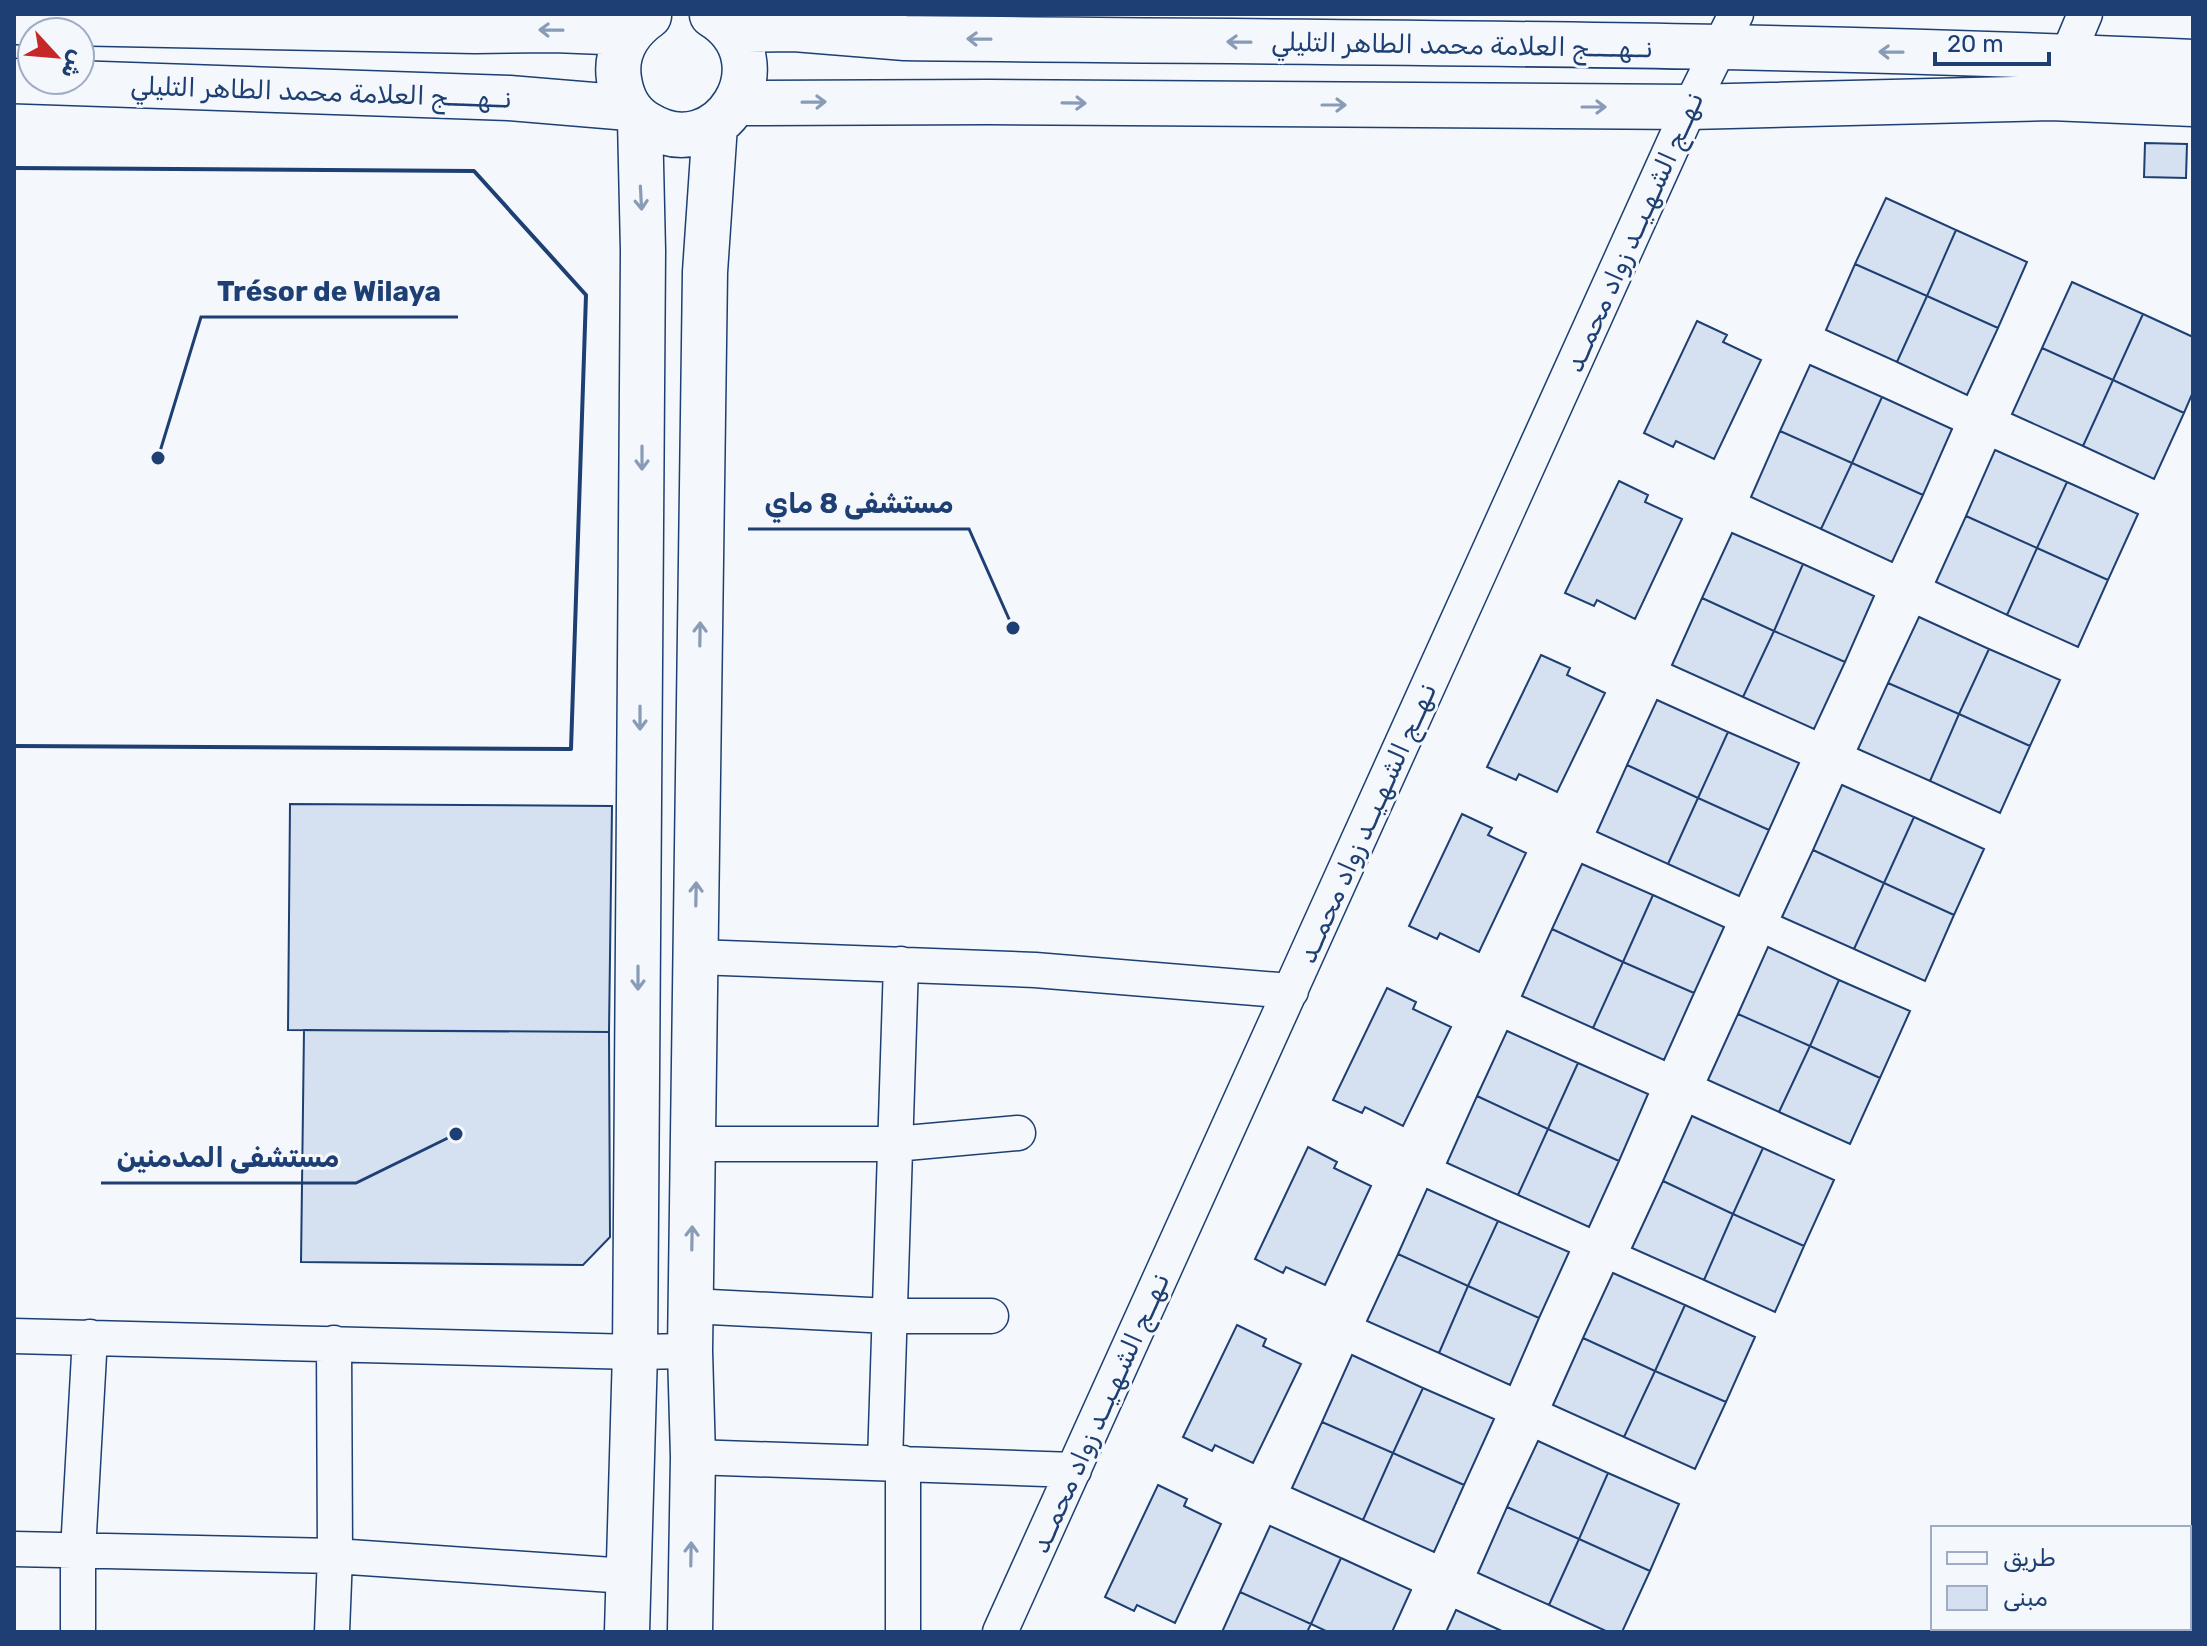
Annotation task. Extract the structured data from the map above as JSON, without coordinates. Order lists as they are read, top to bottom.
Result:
{
  "streets": {
    "street": ["نــهــــج العلامة محمد الطاهر التليلي", "نـهــج الشـهـيــد زواد محمــد"]
  },
  "crossings": [
    ["نــهــــج العلامة محمد الطاهر التليلي", "نـهــج الشـهـيــد زواد محمــد"]
  ],
  "places": ["Trésor de Wilaya", "مستشفى 8 ماي", "مستشفى المدمنين"],
  "legend": ["طريق", "مبنى"],
  "scale_bar": "20 m",
  "north": "bottom right"
}
